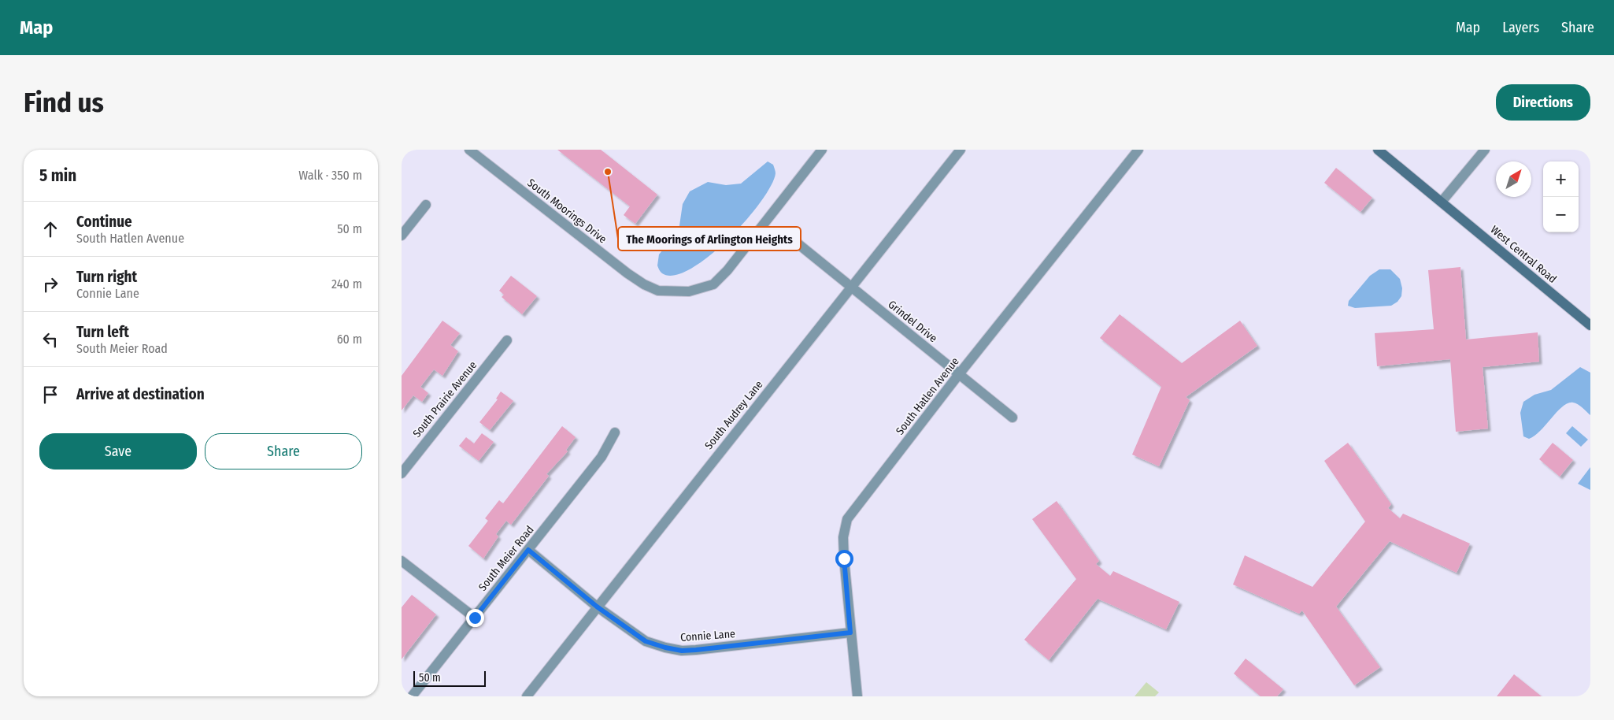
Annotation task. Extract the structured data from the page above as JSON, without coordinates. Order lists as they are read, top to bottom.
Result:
{
  "streets": {
    "main road": ["West Central Road"],
    "street": [
      "South Moorings Drive",
      "Grindel Drive",
      "South Hatlen Avenue",
      "South Prairie Avenue",
      "South Audrey Lane",
      "South Meier Road",
      "Connie Lane"
    ]
  },
  "crossings": [
    ["Grindel Drive", "South Hatlen Avenue"],
    ["Grindel Drive", "South Audrey Lane"],
    ["South Hatlen Avenue", "Connie Lane"],
    ["South Audrey Lane", "Connie Lane"],
    ["South Meier Road", "Connie Lane"]
  ],
  "places": ["The Moorings of Arlington Heights"],
  "scale_bar": "50 m",
  "north": "top right",
  "page": {
    "header": "Map",
    "nav": ["Map", "Layers", "Share"],
    "buttons": [
      "Directions",
      ["Save", "Share"]
    ],
    "title": "Find us",
    "heading": ["5 min", "Walk · 350 m"],
    "map_buttons": ["+", "−"],
    "list": [
      ["Continue", "South Hatlen Avenue", "50 m"],
      ["Turn right", "Connie Lane", "240 m"],
      ["Turn left", "South Meier Road", "60 m"],
      "Arrive at destination"
    ],
    "scale": "50 m"
  }
}
